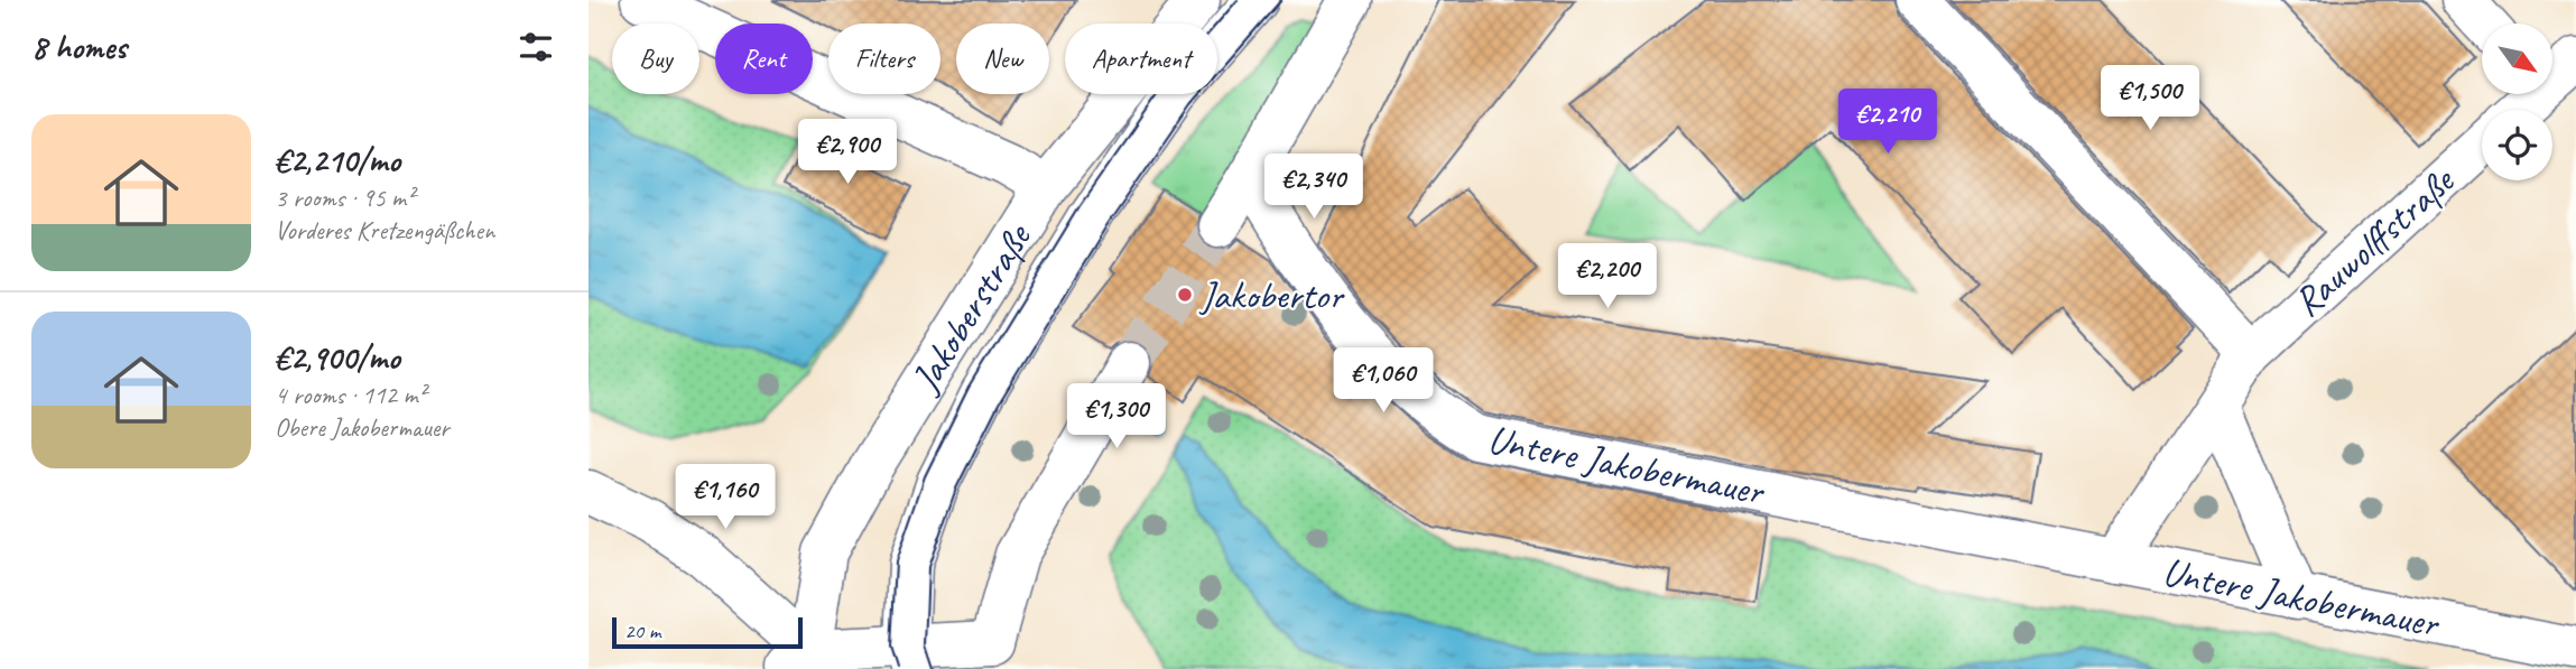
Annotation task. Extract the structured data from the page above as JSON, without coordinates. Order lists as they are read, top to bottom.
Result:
{
  "streets": {
    "street": ["Rauwolffstraße", "Jakoberstraße", "Untere Jakobermauer"]
  },
  "crossings": [
    ["Rauwolffstraße", "Untere Jakobermauer"]
  ],
  "places": ["Jakobertor"],
  "scale_bar": "20 m",
  "north": "bottom right",
  "page": {
    "heading": "8 homes",
    "chip": [
      "Buy",
      "Rent",
      "Filters",
      "New",
      "Apartment"
    ],
    "price": [
      "€1,500",
      "€2,210",
      "€2,900",
      "€2,340",
      "€2,200",
      "€1,060",
      "€1,300",
      "€1,160"
    ],
    "list": [
      {
        "name": "€2,210/mo",
        "note": "3 rooms · 95 m² · Vorderes Kretzengäßchen"
      },
      {
        "name": "€2,900/mo",
        "note": "4 rooms · 112 m² · Obere Jakobermauer"
      }
    ],
    "scale": "20 m"
  }
}
